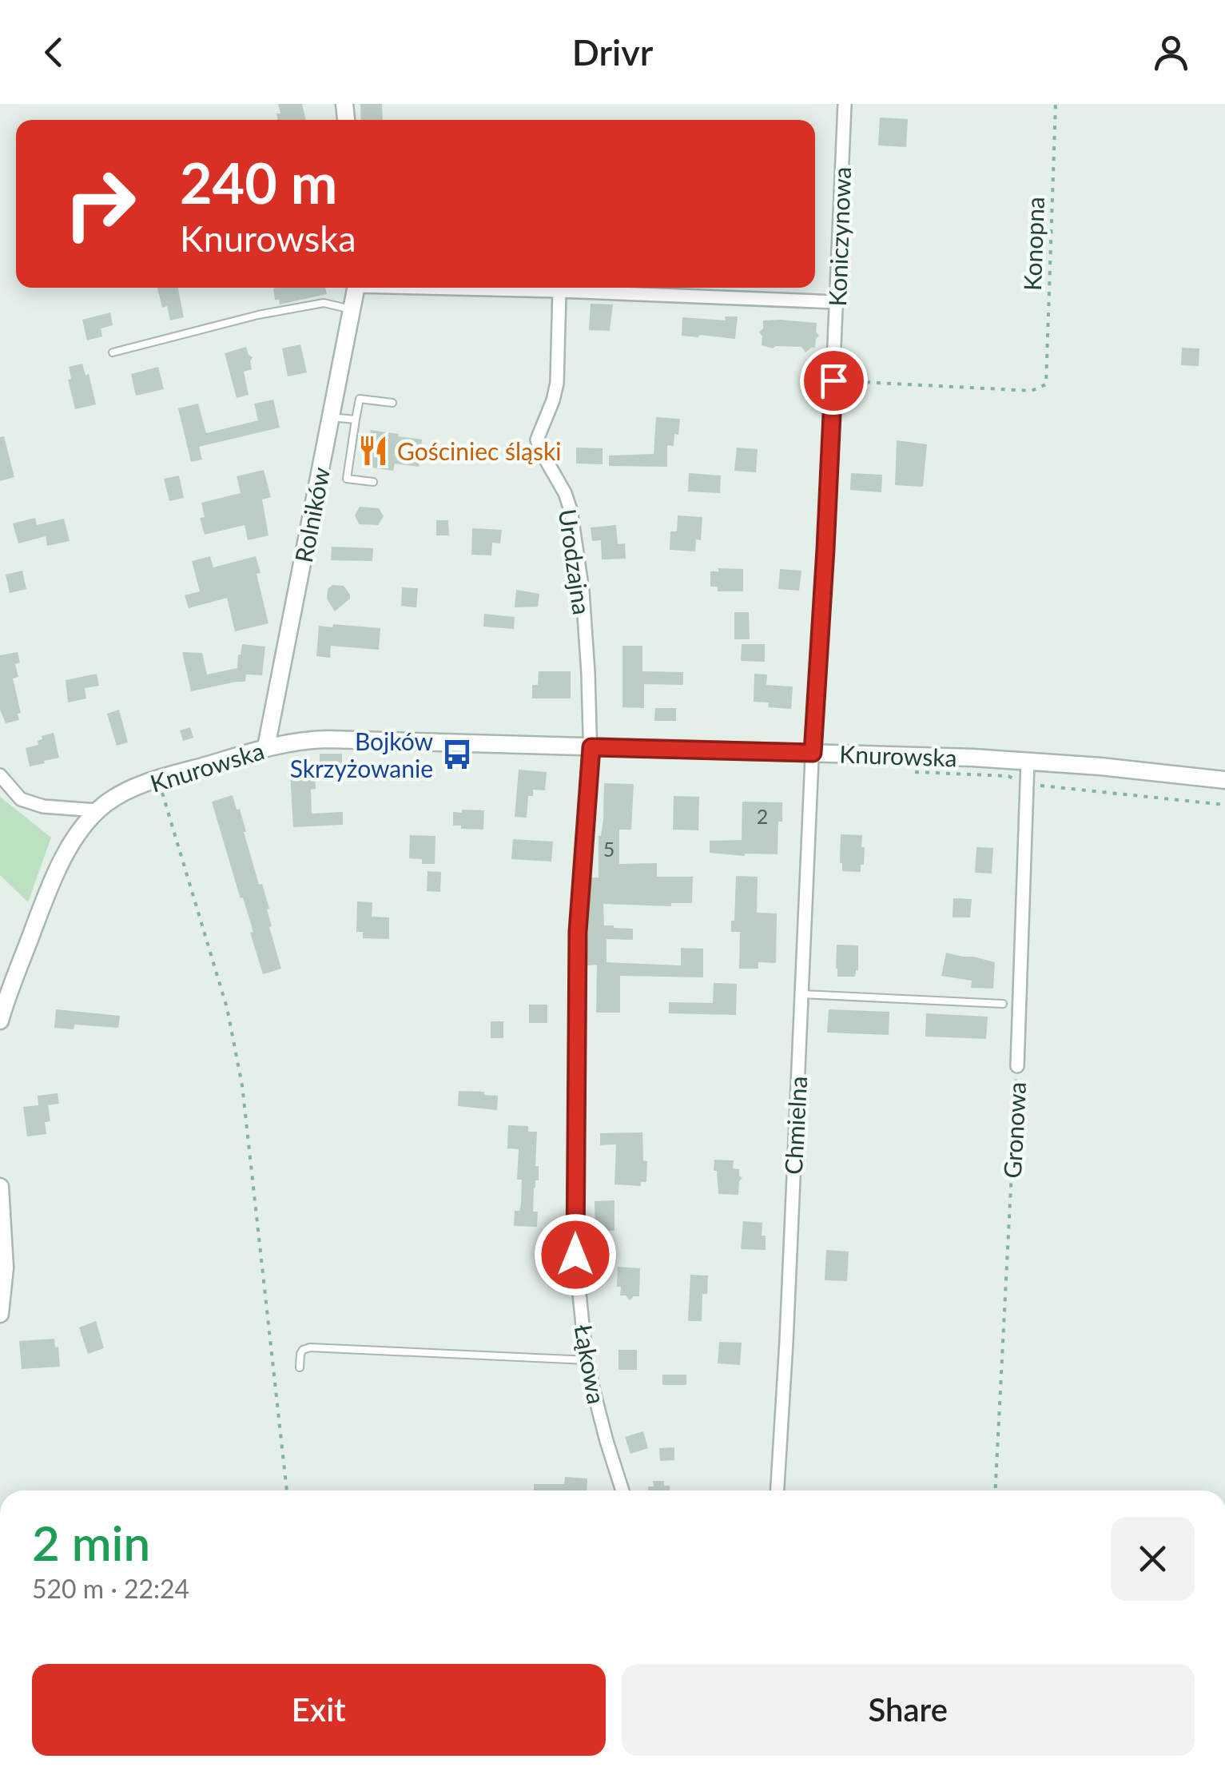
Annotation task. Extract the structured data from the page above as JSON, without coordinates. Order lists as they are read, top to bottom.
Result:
{
  "streets": {
    "street": [
      "Koniczynowa",
      "Rolników",
      "Urodzajna",
      "Knurowska",
      "Chmielna",
      "Gronowa",
      "Łąkowa"
    ],
    "path": ["Konopna"]
  },
  "crossings": [
    ["Koniczynowa", "Konopna"],
    ["Koniczynowa", "Knurowska"],
    ["Koniczynowa", "Chmielna"],
    ["Rolników", "Knurowska"],
    ["Urodzajna", "Knurowska"],
    ["Urodzajna", "Łąkowa"],
    ["Knurowska", "Chmielna"],
    ["Knurowska", "Gronowa"],
    ["Knurowska", "Łąkowa"]
  ],
  "places": {
    "restaurant": ["Gościniec śląski"],
    "bus stop": ["Bojków Skrzyżowanie"]
  },
  "house_numbers": ["2", "5"],
  "page": {
    "header": "Drivr",
    "turn": ["240 m", "Knurowska"],
    "heading": ["2 min", "520 m · 22:24"],
    "buttons": ["Exit", "Share"]
  }
}
